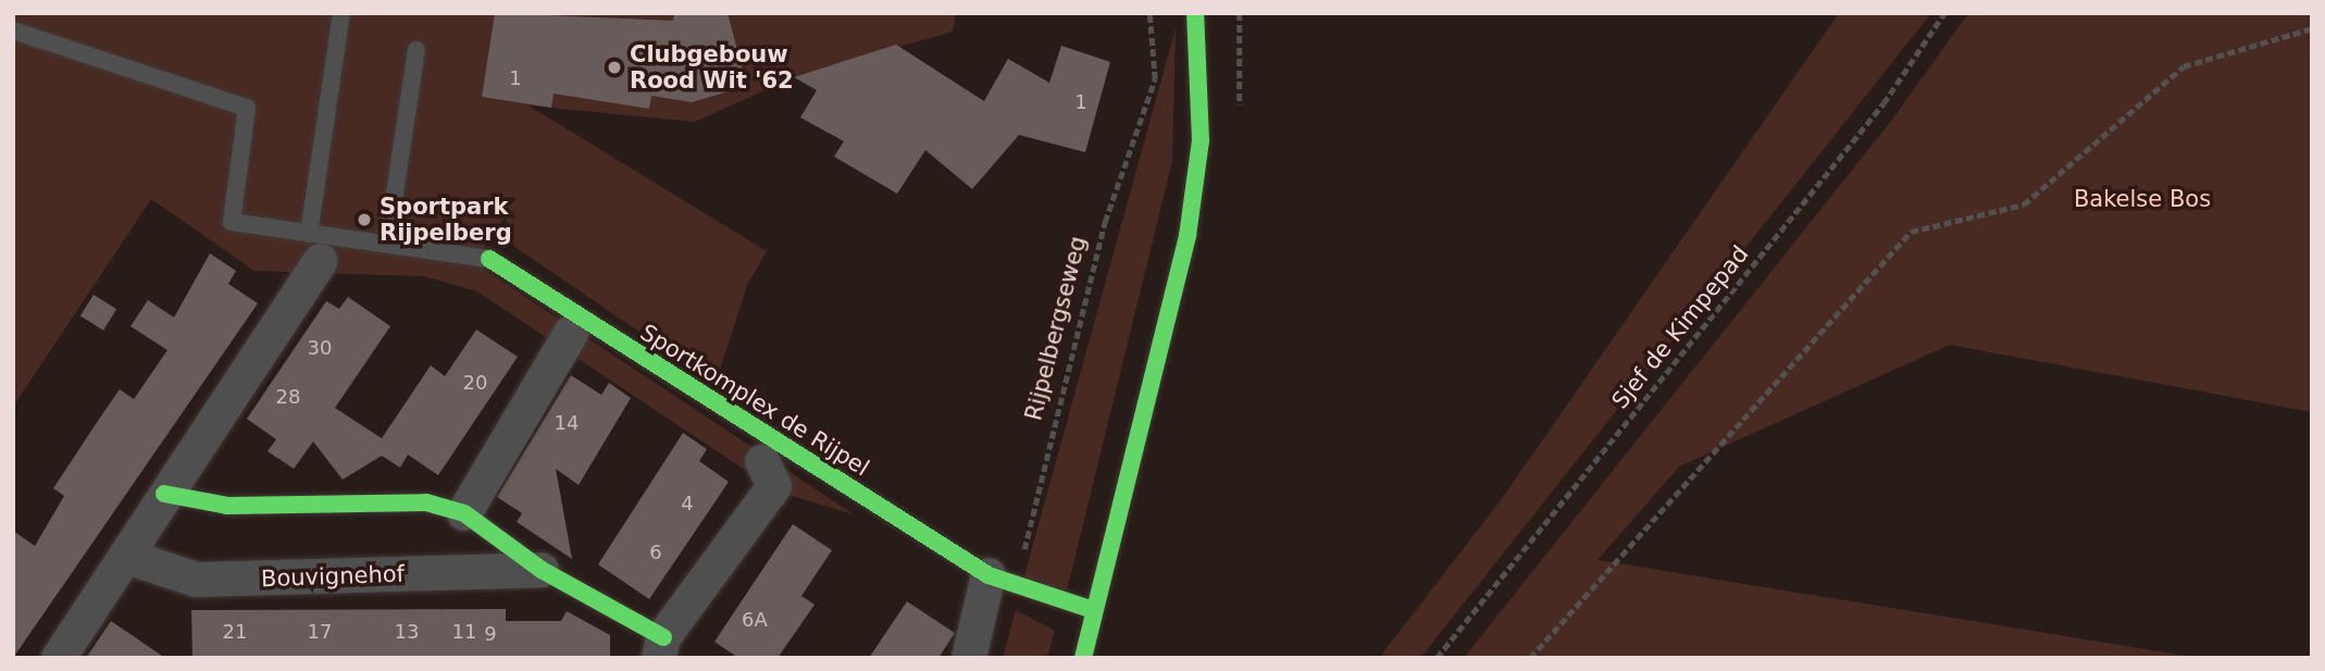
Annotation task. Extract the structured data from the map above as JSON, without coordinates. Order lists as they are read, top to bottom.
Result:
{
  "streets": {
    "street": ["Sportkomplex de Rijpel", "Bouvignehof"],
    "path": ["Sjef de Kimpepad", "Rijpelbergseweg"]
  },
  "crossings": [
    ["Rijpelbergseweg", "Sportkomplex de Rijpel"]
  ],
  "parks": ["Bakelse Bos"],
  "places": ["Clubgebouw Rood Wit '62", "Sportpark Rijpelberg"],
  "house_numbers": [
    "1",
    "1",
    "30",
    "20",
    "28",
    "14",
    "4",
    "6",
    "6A",
    "21",
    "17",
    "13",
    "11",
    "9"
  ]
}
